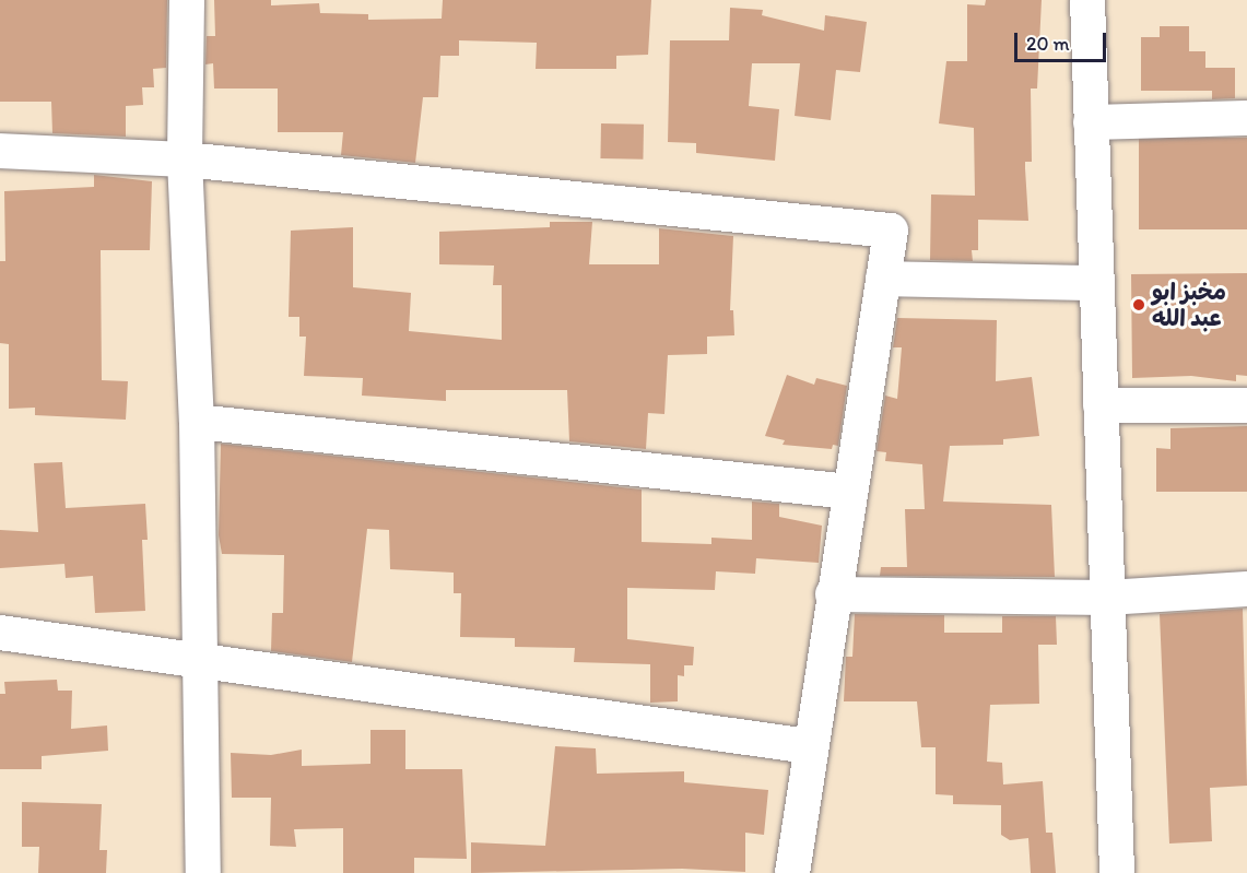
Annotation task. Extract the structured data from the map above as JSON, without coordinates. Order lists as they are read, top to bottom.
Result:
{
  "places": ["مخبز ابو عبد الله"],
  "scale_bar": "20 m"
}
